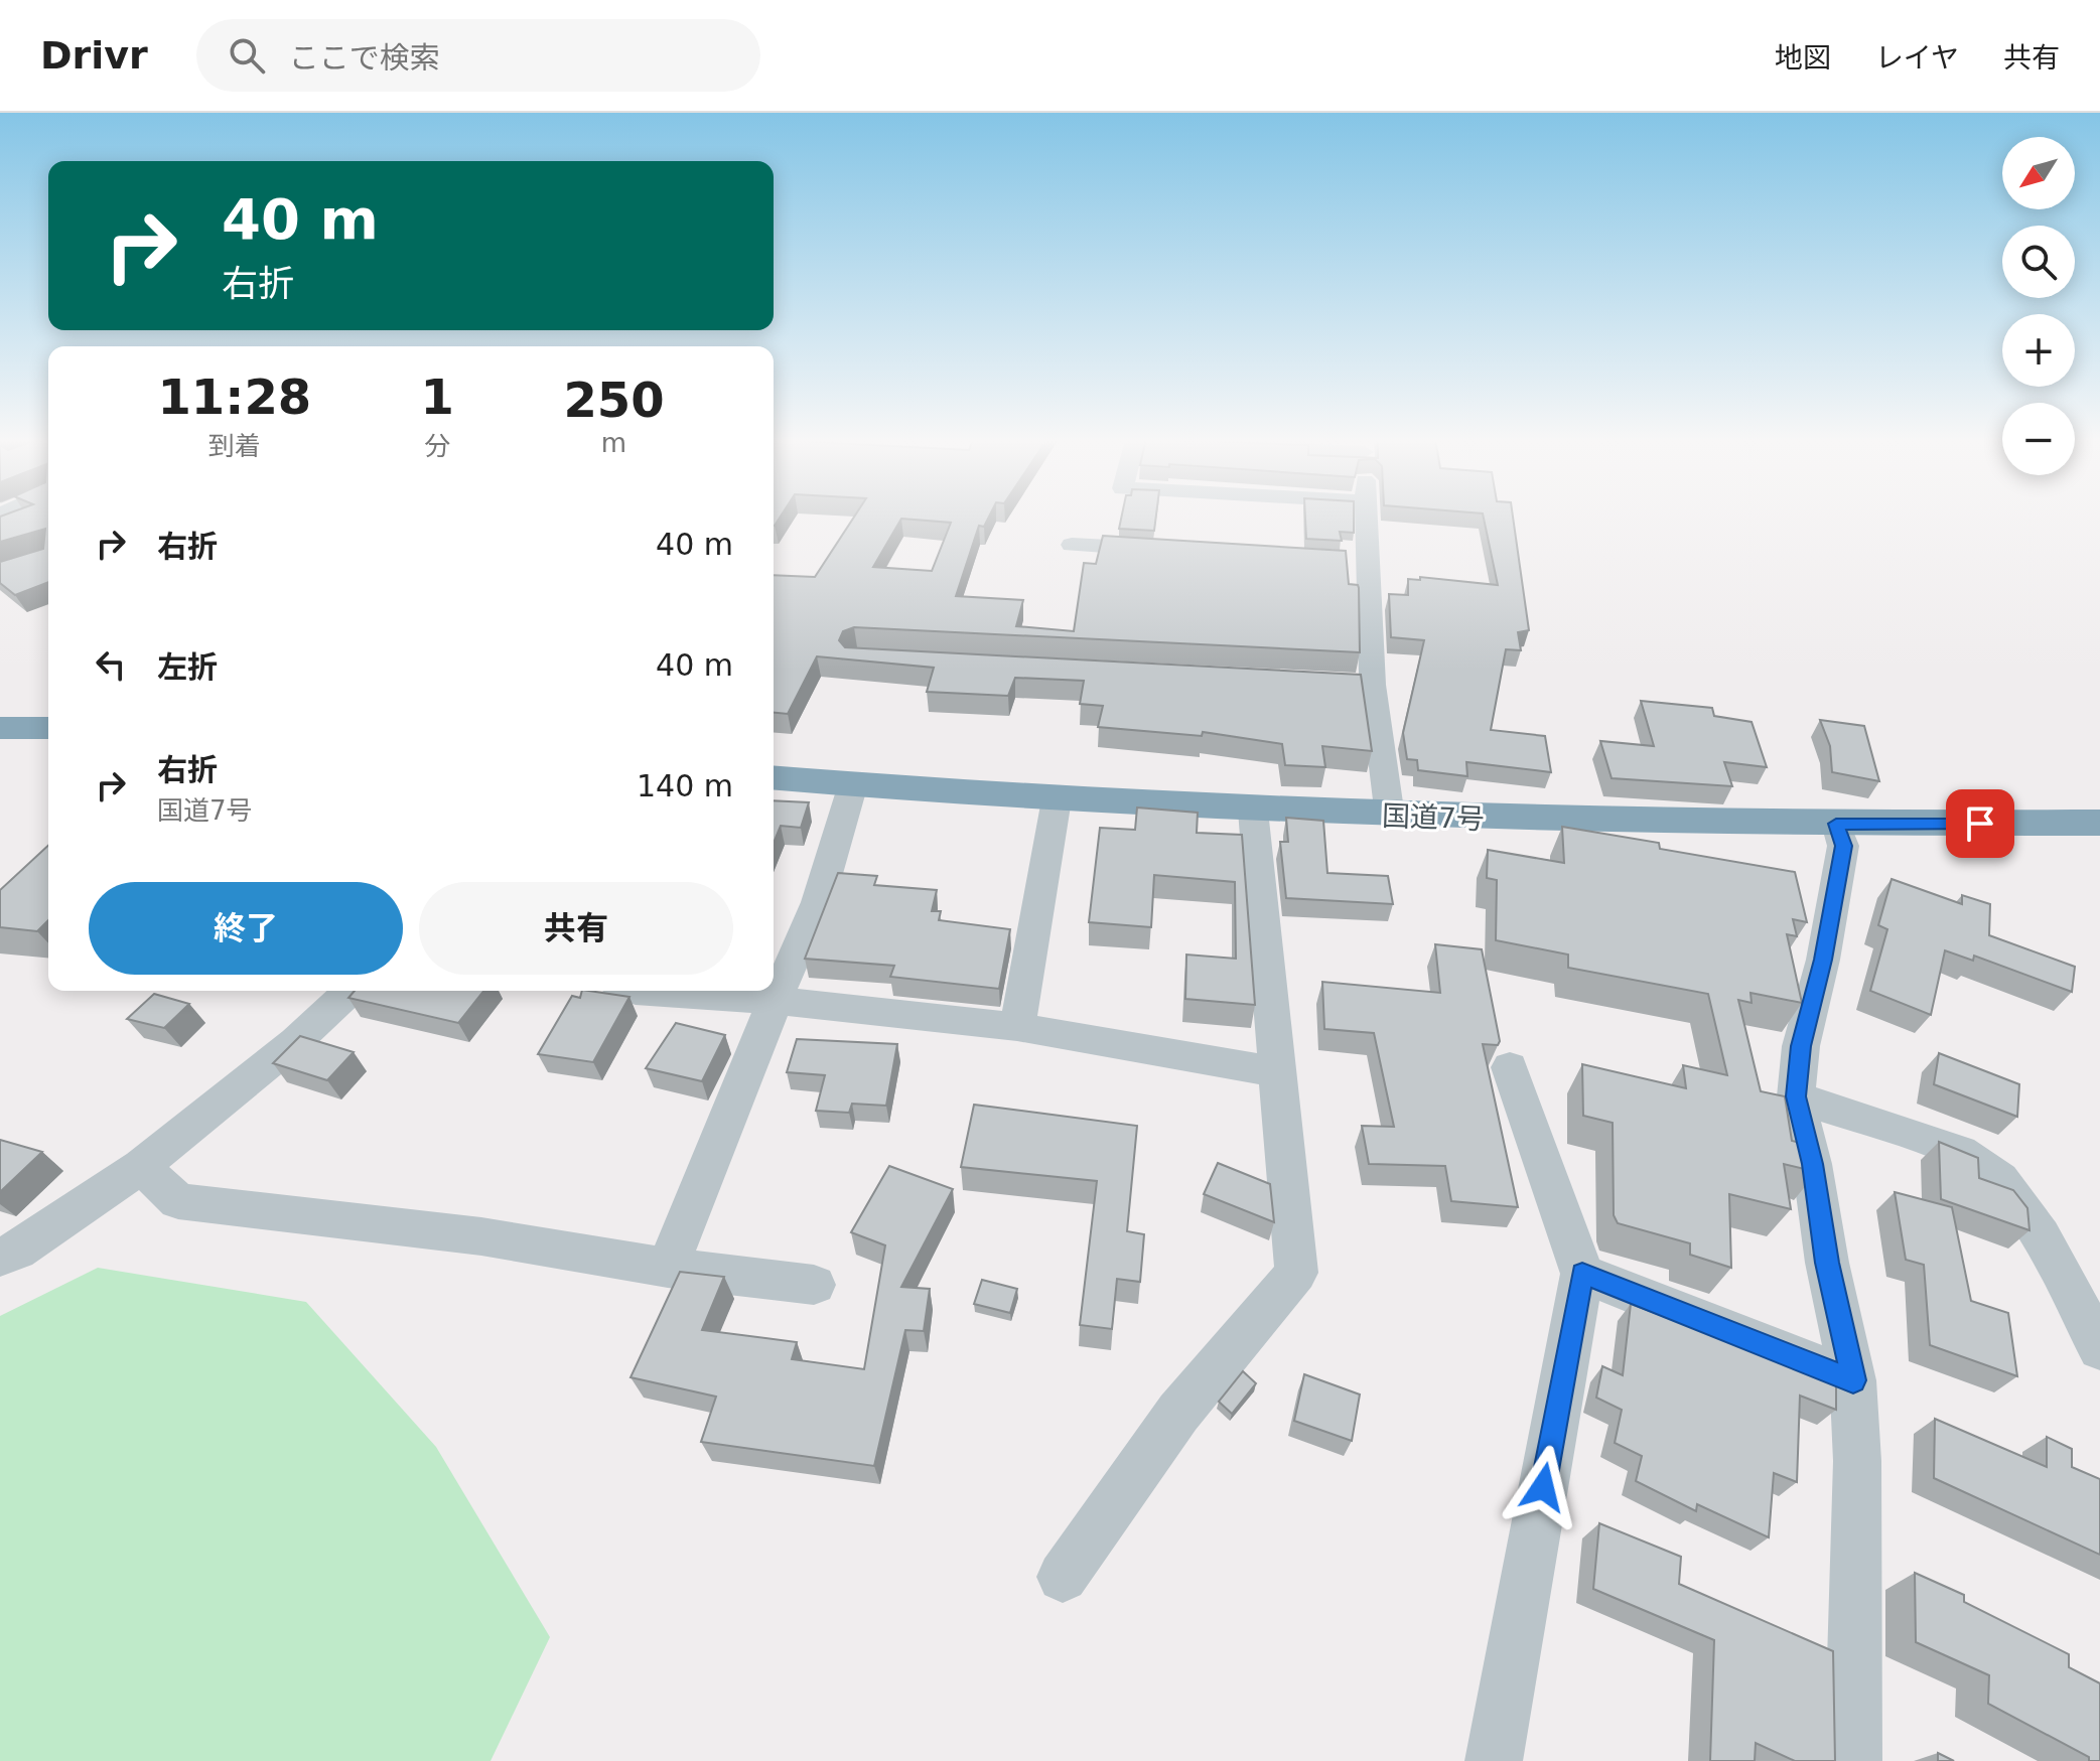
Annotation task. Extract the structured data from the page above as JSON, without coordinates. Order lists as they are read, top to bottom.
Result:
{
  "streets": {
    "highway": ["国道7号"]
  },
  "north": "bottom left",
  "page": {
    "header": "Drivr",
    "search": "ここで検索",
    "nav": ["地図", "レイヤ", "共有"],
    "map_buttons": ["+", "−"],
    "turn": ["40 m", "右折"],
    "eta": [
      "11:28",
      "到着",
      "1",
      "分",
      "250",
      "m"
    ],
    "list": [
      {
        "name": "右折",
        "value": "40 m"
      },
      {
        "name": "左折",
        "value": "40 m"
      },
      {
        "name": "右折",
        "note": "国道7号",
        "value": "140 m"
      }
    ],
    "buttons": ["終了", "共有"]
  }
}
